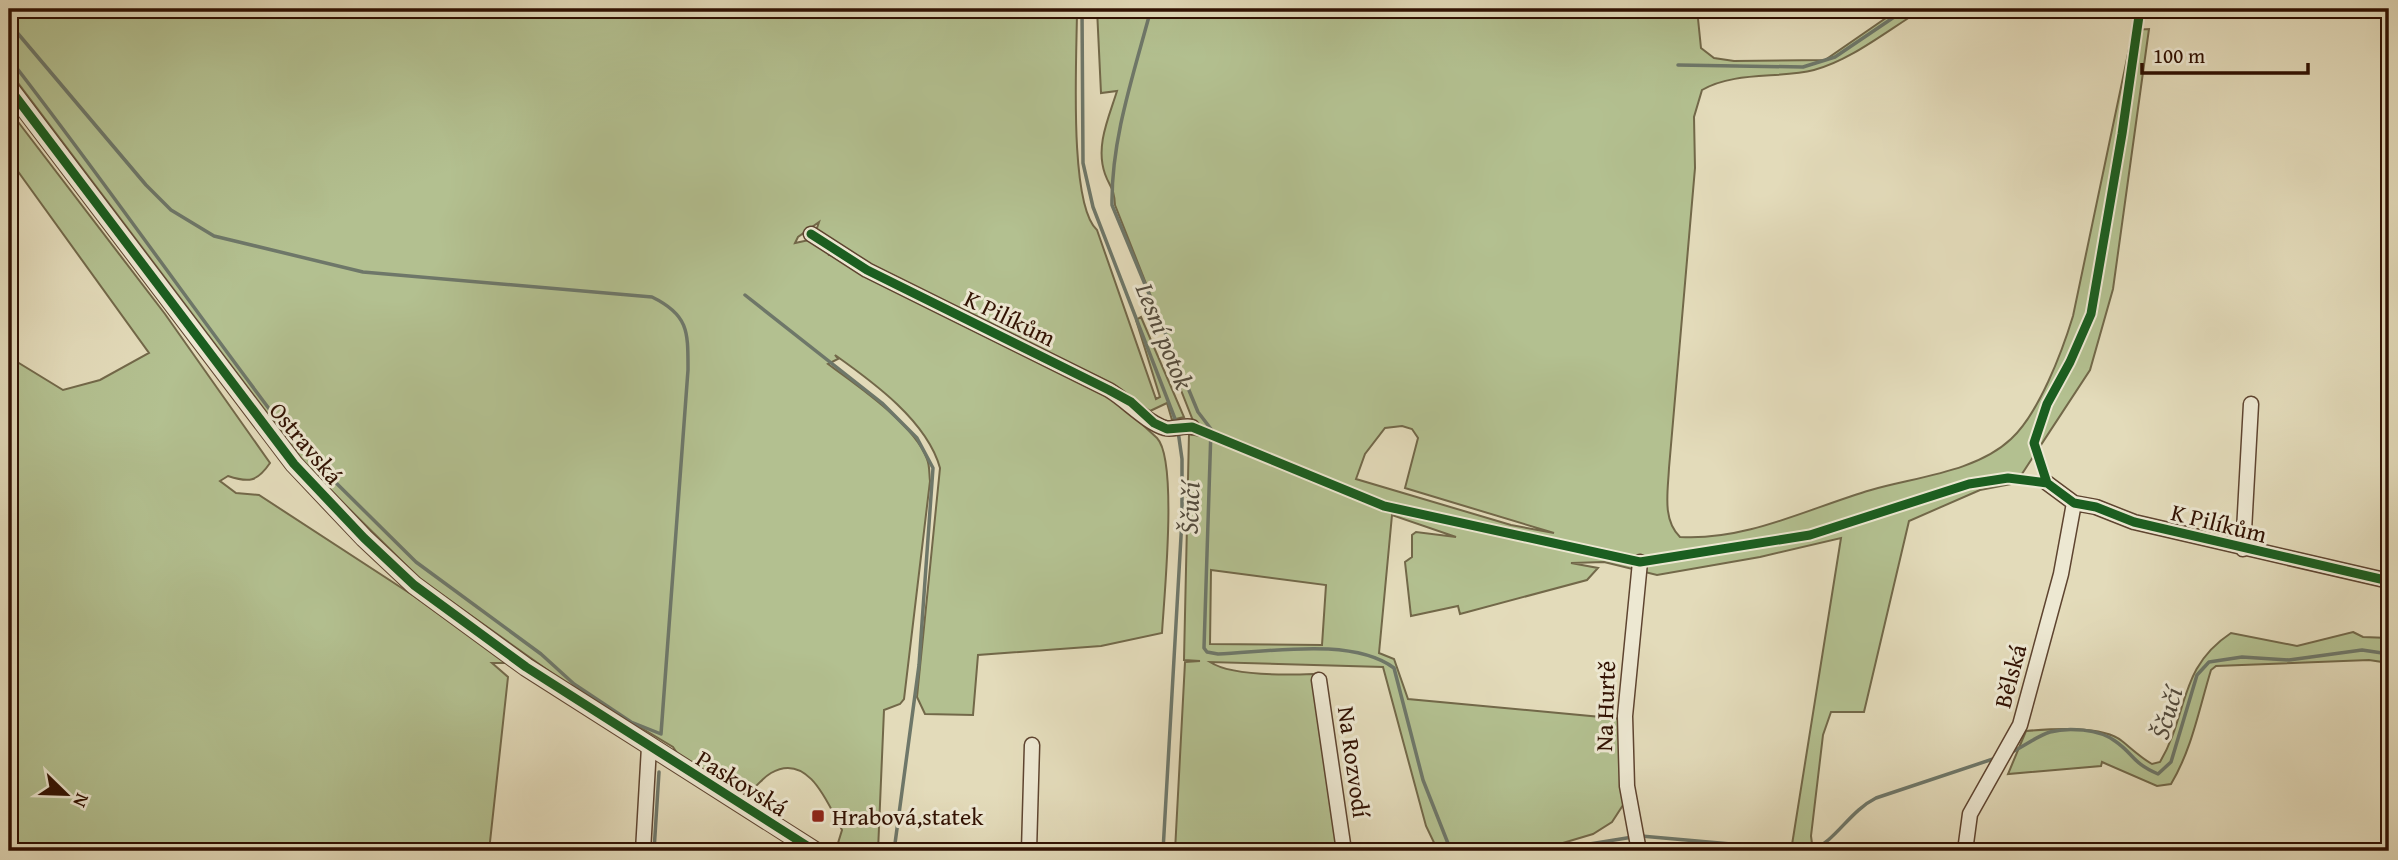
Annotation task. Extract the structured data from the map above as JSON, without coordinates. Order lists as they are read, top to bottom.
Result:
{
  "streets": {
    "street": [
      "K Pilíkům",
      "Ostravská",
      "Bělská",
      "Na Hurtě",
      "Na Rozvodí",
      "Paskovská"
    ]
  },
  "crossings": [
    ["K Pilíkům", "Bělská"],
    ["Ostravská", "Paskovská"]
  ],
  "water": ["Lesní potok", "Ščučí"],
  "places": {
    "transit": ["Hrabová,statek"]
  },
  "scale_bar": "100 m",
  "north": "bottom right"
}
